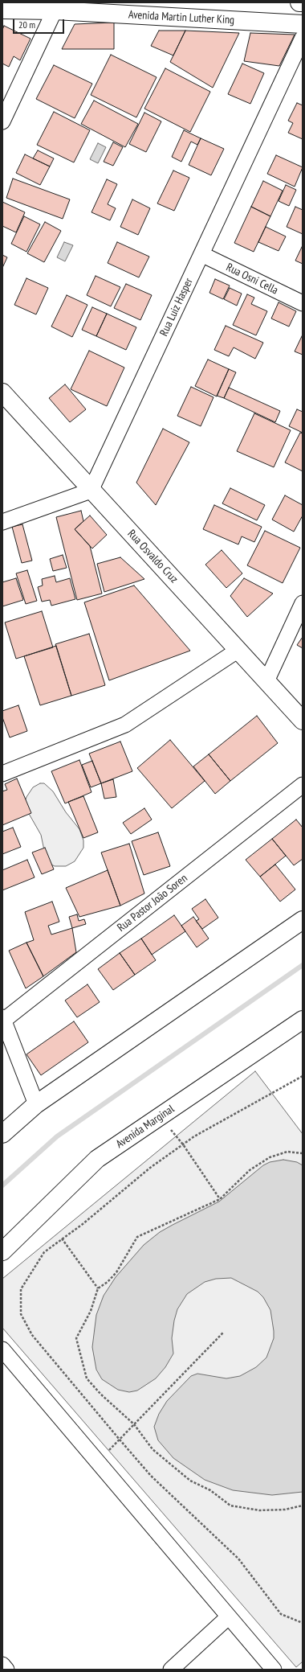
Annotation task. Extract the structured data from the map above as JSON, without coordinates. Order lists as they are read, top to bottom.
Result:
{
  "streets": {
    "main road": ["Avenida Martin Luther King", "Rua Osvaldo Cruz", "Avenida Marginal"],
    "street": ["Rua Osni Cella", "Rua Luiz Hasper", "Rua Pastor João Soren"]
  },
  "crossings": [
    ["Rua Osni Cella", "Rua Luiz Hasper"],
    ["Rua Luiz Hasper", "Rua Osvaldo Cruz"]
  ],
  "scale_bar": "20 m"
}
